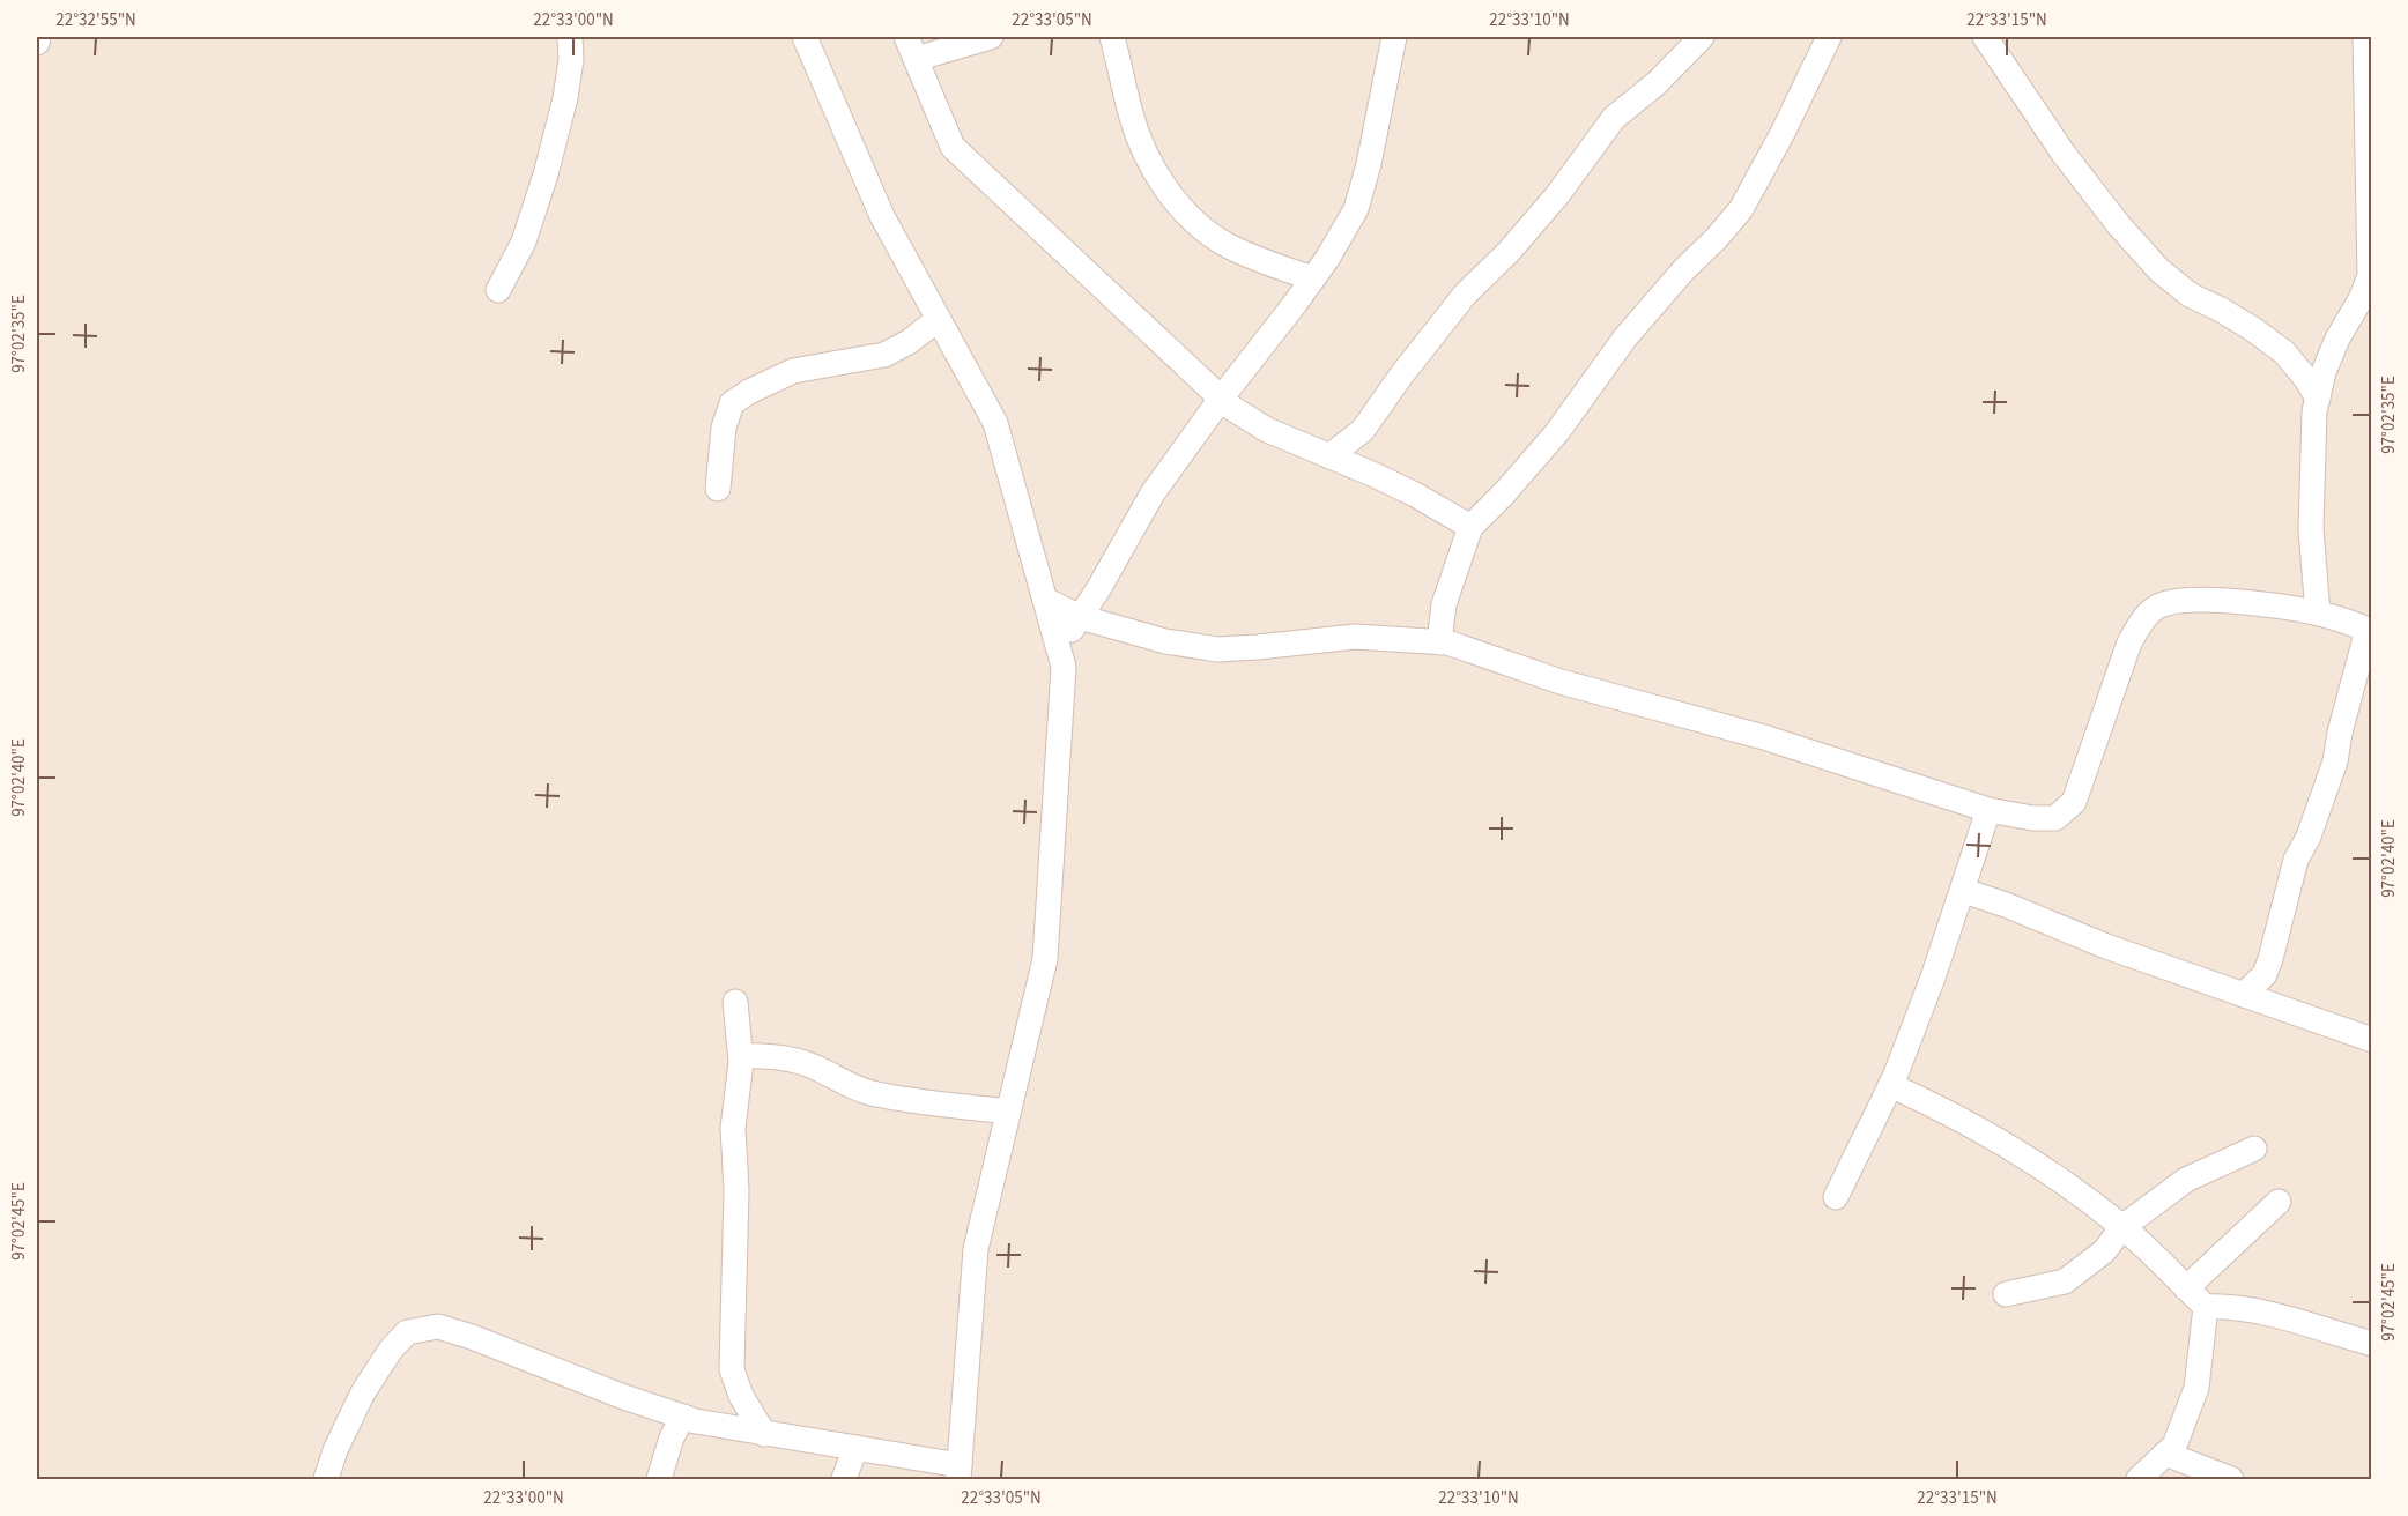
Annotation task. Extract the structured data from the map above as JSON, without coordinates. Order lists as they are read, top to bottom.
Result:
{
  "coordinates": [
    "22°32'55\"N",
    "22°33'00\"N",
    "22°33'05\"N",
    "22°33'10\"N",
    "22°33'15\"N",
    "97°02'35\"E",
    "97°02'40\"E",
    "97°02'45\"E"
  ]
}
